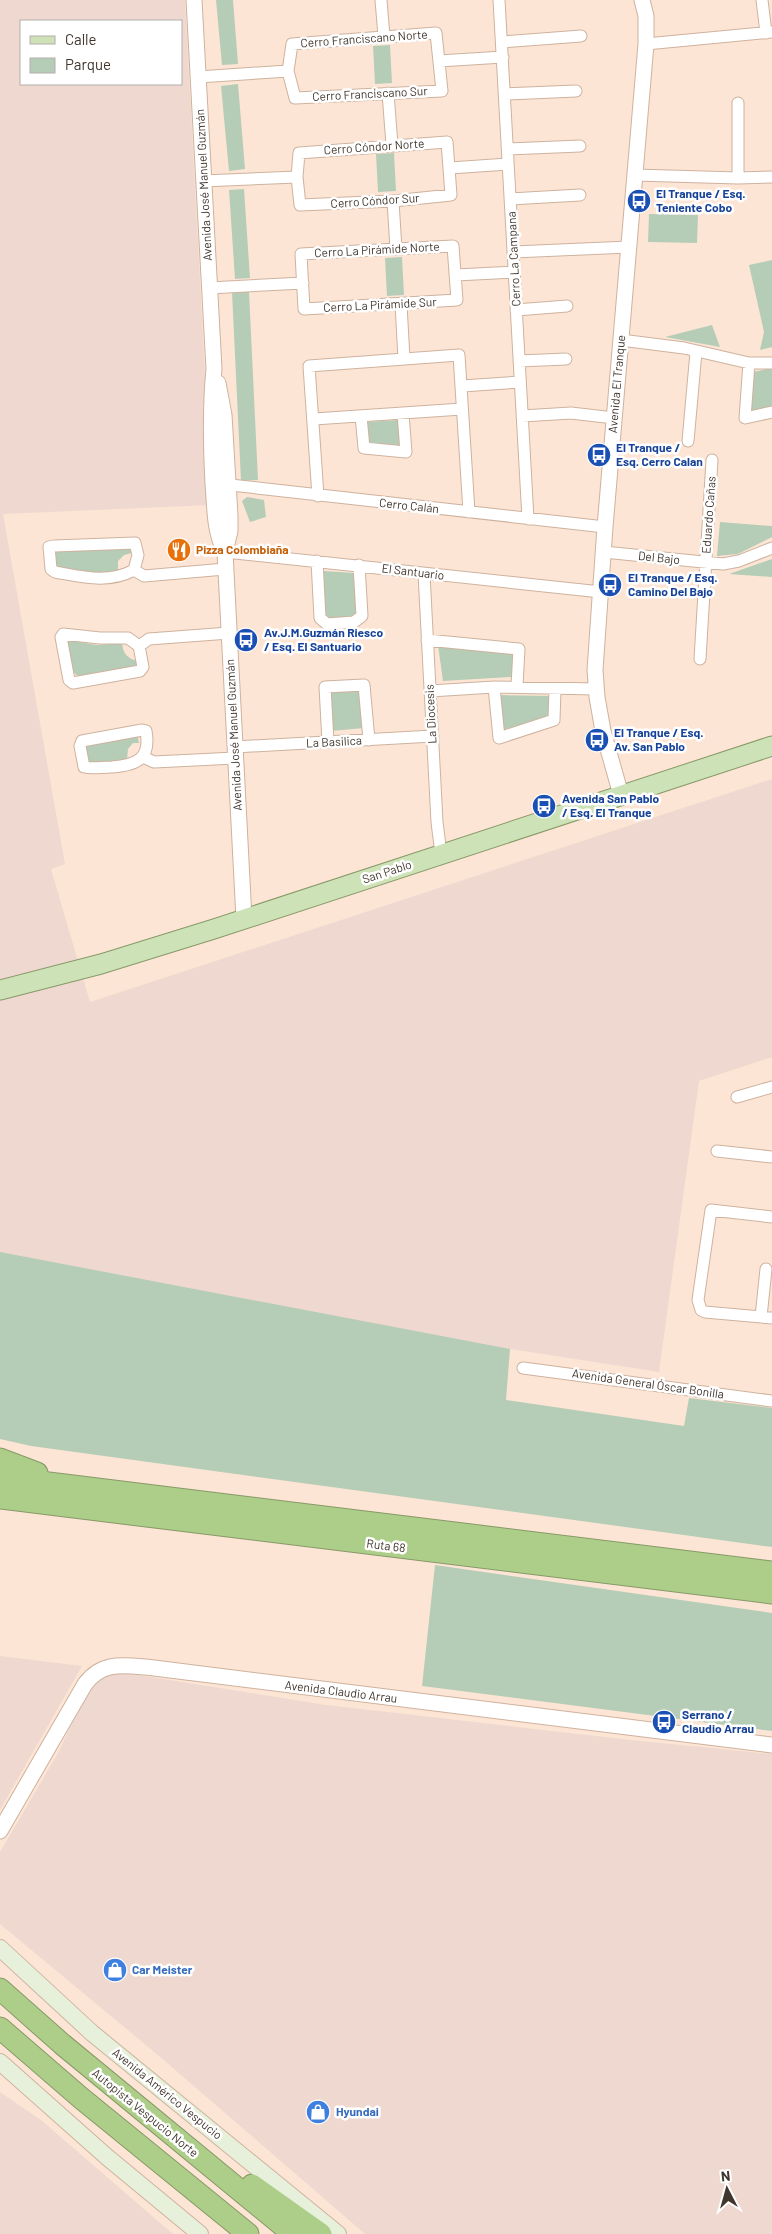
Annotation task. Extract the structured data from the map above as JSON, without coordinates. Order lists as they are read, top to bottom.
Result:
{
  "streets": {
    "highway": ["Ruta 68", "Autopista Vespucio Norte"],
    "main road": ["San Pablo", "Avenida Américo Vespucio"],
    "street": [
      "Cerro Franciscano Norte",
      "Cerro Franciscano Sur",
      "Cerro Cóndor Norte",
      "Avenida José Manuel Guzmán",
      "Cerro Cóndor Sur",
      "Cerro La Pirámide Norte",
      "Cerro La Campana",
      "Cerro La Pirámide Sur",
      "Avenida El Tranque",
      "Cerro Calán",
      "Eduardo Cañas",
      "Del Bajo",
      "El Santuario",
      "La Diocesis",
      "La Basilica",
      "Avenida General Óscar Bonilla",
      "Avenida Claudio Arrau"
    ]
  },
  "crossings": [
    ["Cerro Franciscano Norte", "Cerro Franciscano Sur"],
    ["Cerro Cóndor Norte", "Cerro Cóndor Sur"],
    ["Avenida José Manuel Guzmán", "Cerro Calán"],
    ["Avenida José Manuel Guzmán", "El Santuario"],
    ["Avenida José Manuel Guzmán", "La Basilica"],
    ["Avenida José Manuel Guzmán", "San Pablo"],
    ["Cerro La Pirámide Norte", "Cerro La Pirámide Sur"],
    ["Cerro La Campana", "Cerro Calán"],
    ["Avenida El Tranque", "Cerro Calán"],
    ["Avenida El Tranque", "Del Bajo"],
    ["Avenida El Tranque", "El Santuario"],
    ["Avenida El Tranque", "San Pablo"],
    ["Eduardo Cañas", "Del Bajo"],
    ["El Santuario", "La Diocesis"],
    ["La Diocesis", "La Basilica"],
    ["La Diocesis", "San Pablo"]
  ],
  "places": {
    "bus stop": [
      "El Tranque / Esq. Teniente Cobo",
      "El Tranque / Esq. Cerro Calan",
      "El Tranque / Esq. Camino Del Bajo",
      "Av.J.M.Guzmán Riesco / Esq. El Santuario",
      "El Tranque / Esq. Av. San Pablo",
      "Avenida San Pablo / Esq. El Tranque",
      "Serrano / Claudio Arrau"
    ],
    "restaurant": ["Pizza Colombiaña"],
    "shop": ["Car Meister", "Hyundai"]
  },
  "legend": ["Calle", "Parque"],
  "north": "top"
}
